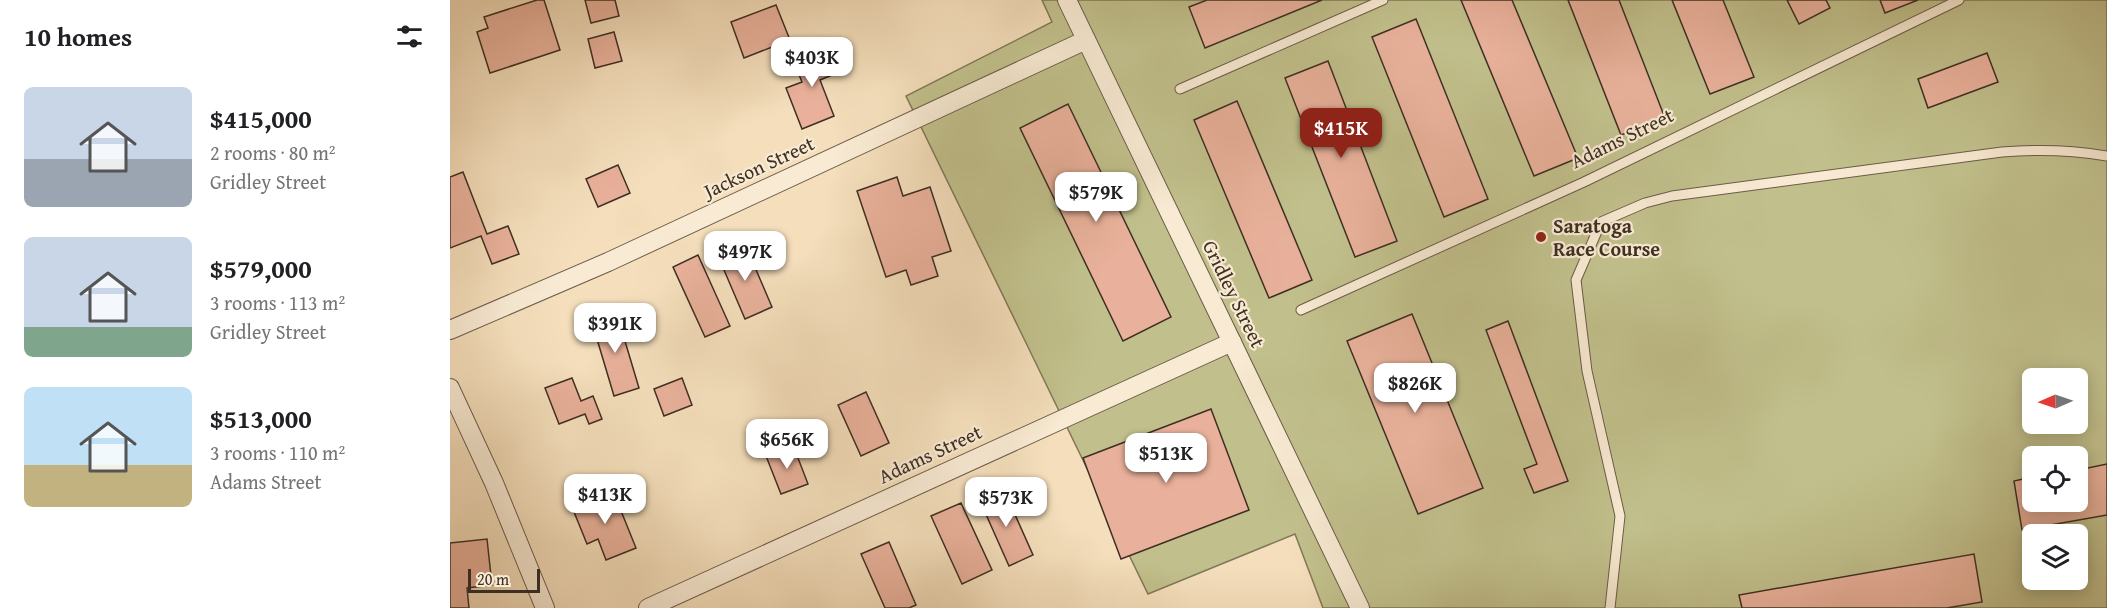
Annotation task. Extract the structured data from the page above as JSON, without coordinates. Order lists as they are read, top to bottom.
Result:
{
  "streets": {
    "street": ["Adams Street", "Jackson Street", "Gridley Street"]
  },
  "crossings": [
    ["Adams Street", "Gridley Street"],
    ["Jackson Street", "Gridley Street"]
  ],
  "places": ["Saratoga Race Course"],
  "scale_bar": "20 m",
  "north": "left",
  "page": {
    "heading": "10 homes",
    "price": [
      "$403K",
      "$415K",
      "$579K",
      "$497K",
      "$391K",
      "$826K",
      "$656K",
      "$513K",
      "$413K",
      "$573K"
    ],
    "list": [
      {
        "name": "$415,000",
        "note": "2 rooms · 80 m² · Gridley Street"
      },
      {
        "name": "$579,000",
        "note": "3 rooms · 113 m² · Gridley Street"
      },
      {
        "name": "$513,000",
        "note": "3 rooms · 110 m² · Adams Street"
      }
    ],
    "scale": "20 m"
  }
}
